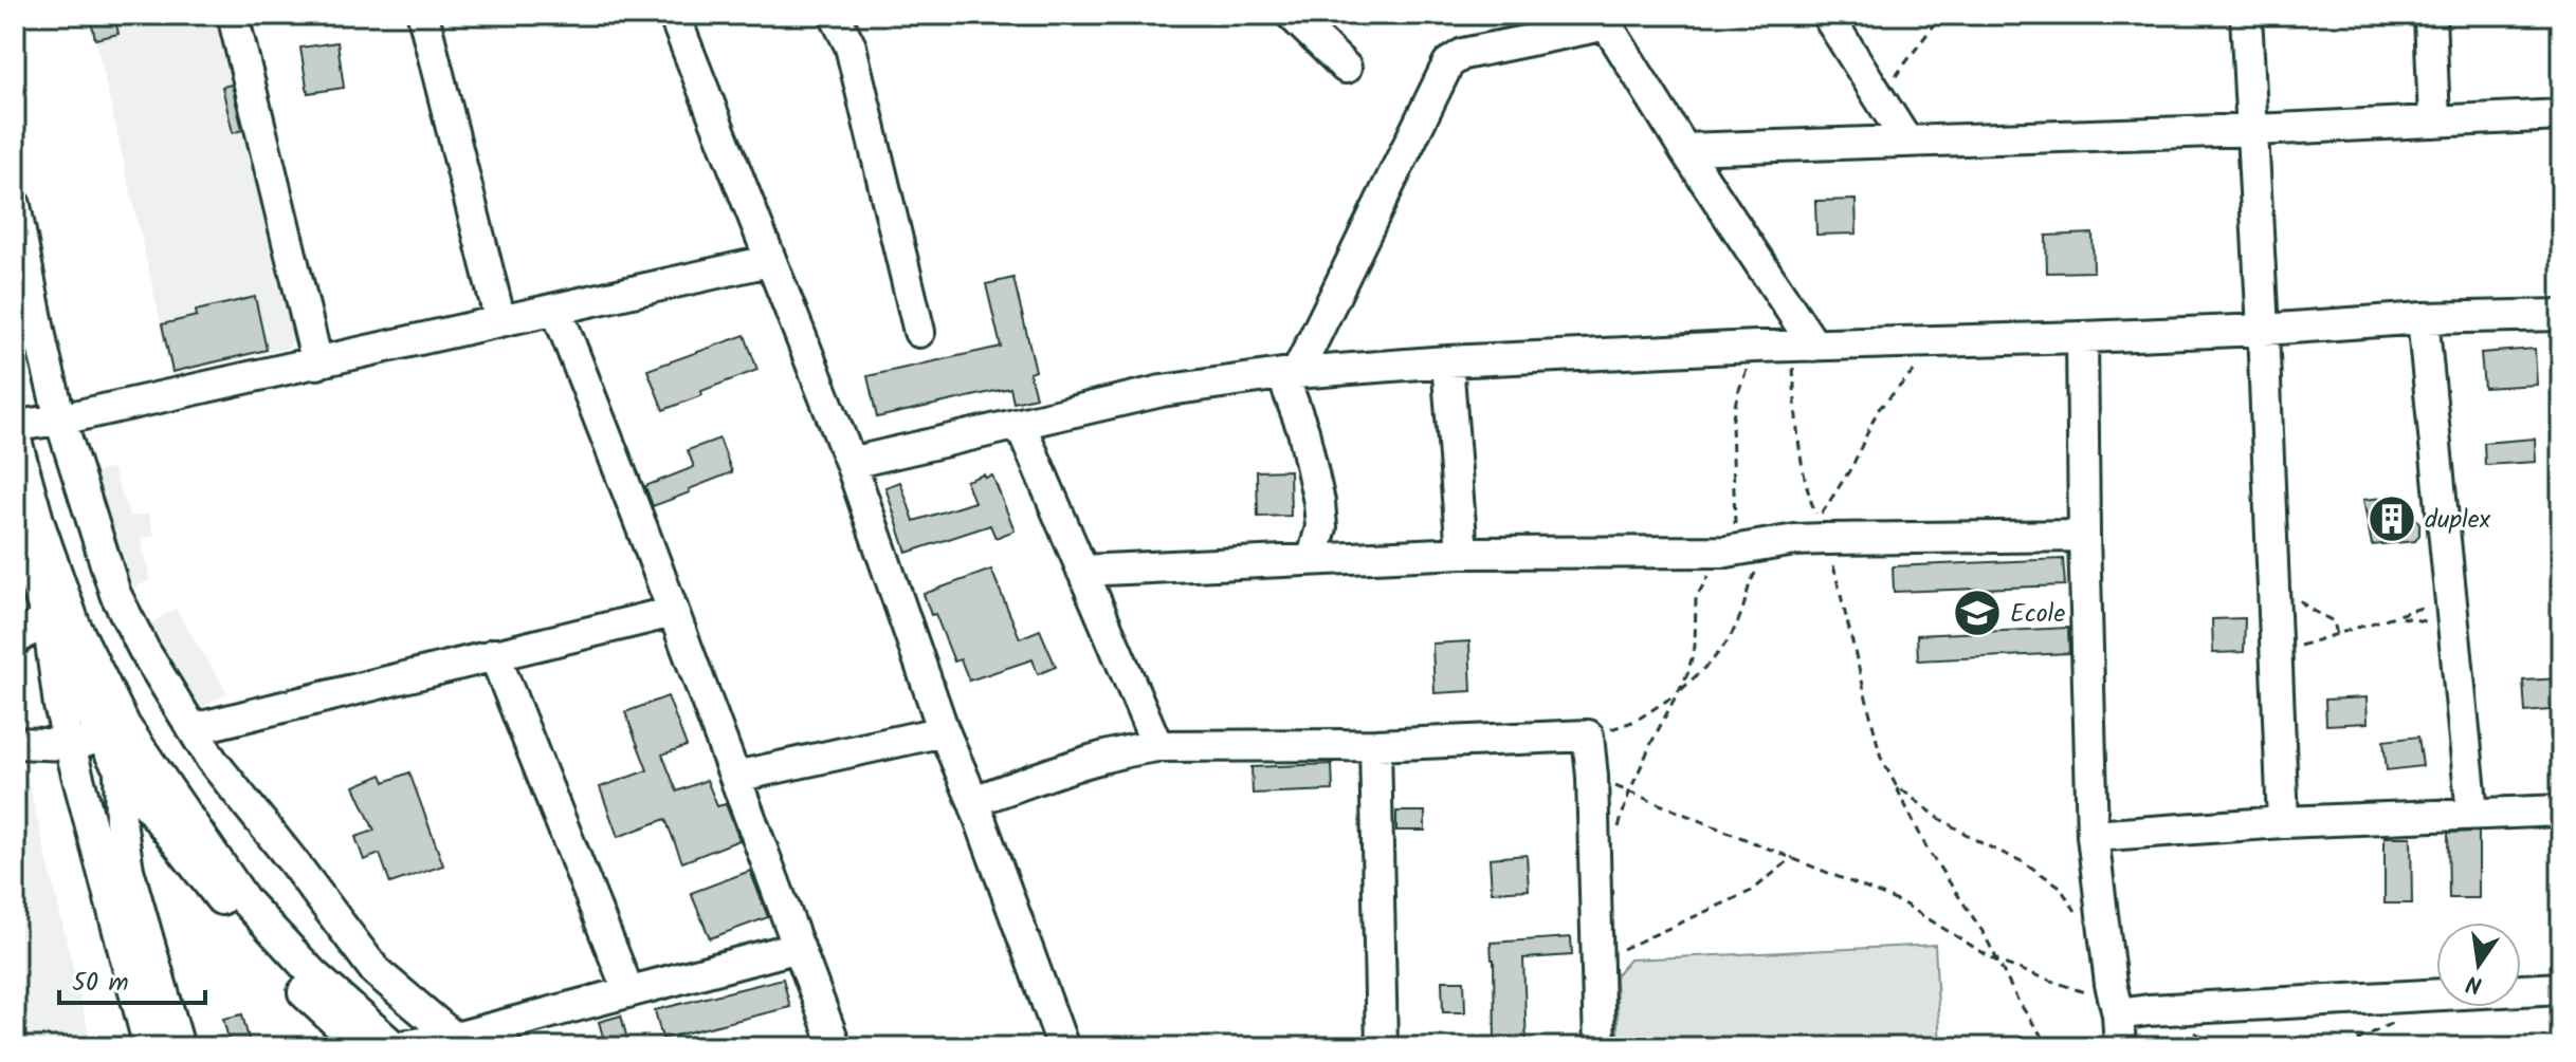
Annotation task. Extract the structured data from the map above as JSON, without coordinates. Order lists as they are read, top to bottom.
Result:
{
  "places": {
    "building": ["duplex"],
    "school or university": ["Ecole"]
  },
  "scale_bar": "50 m",
  "north": "bottom"
}
